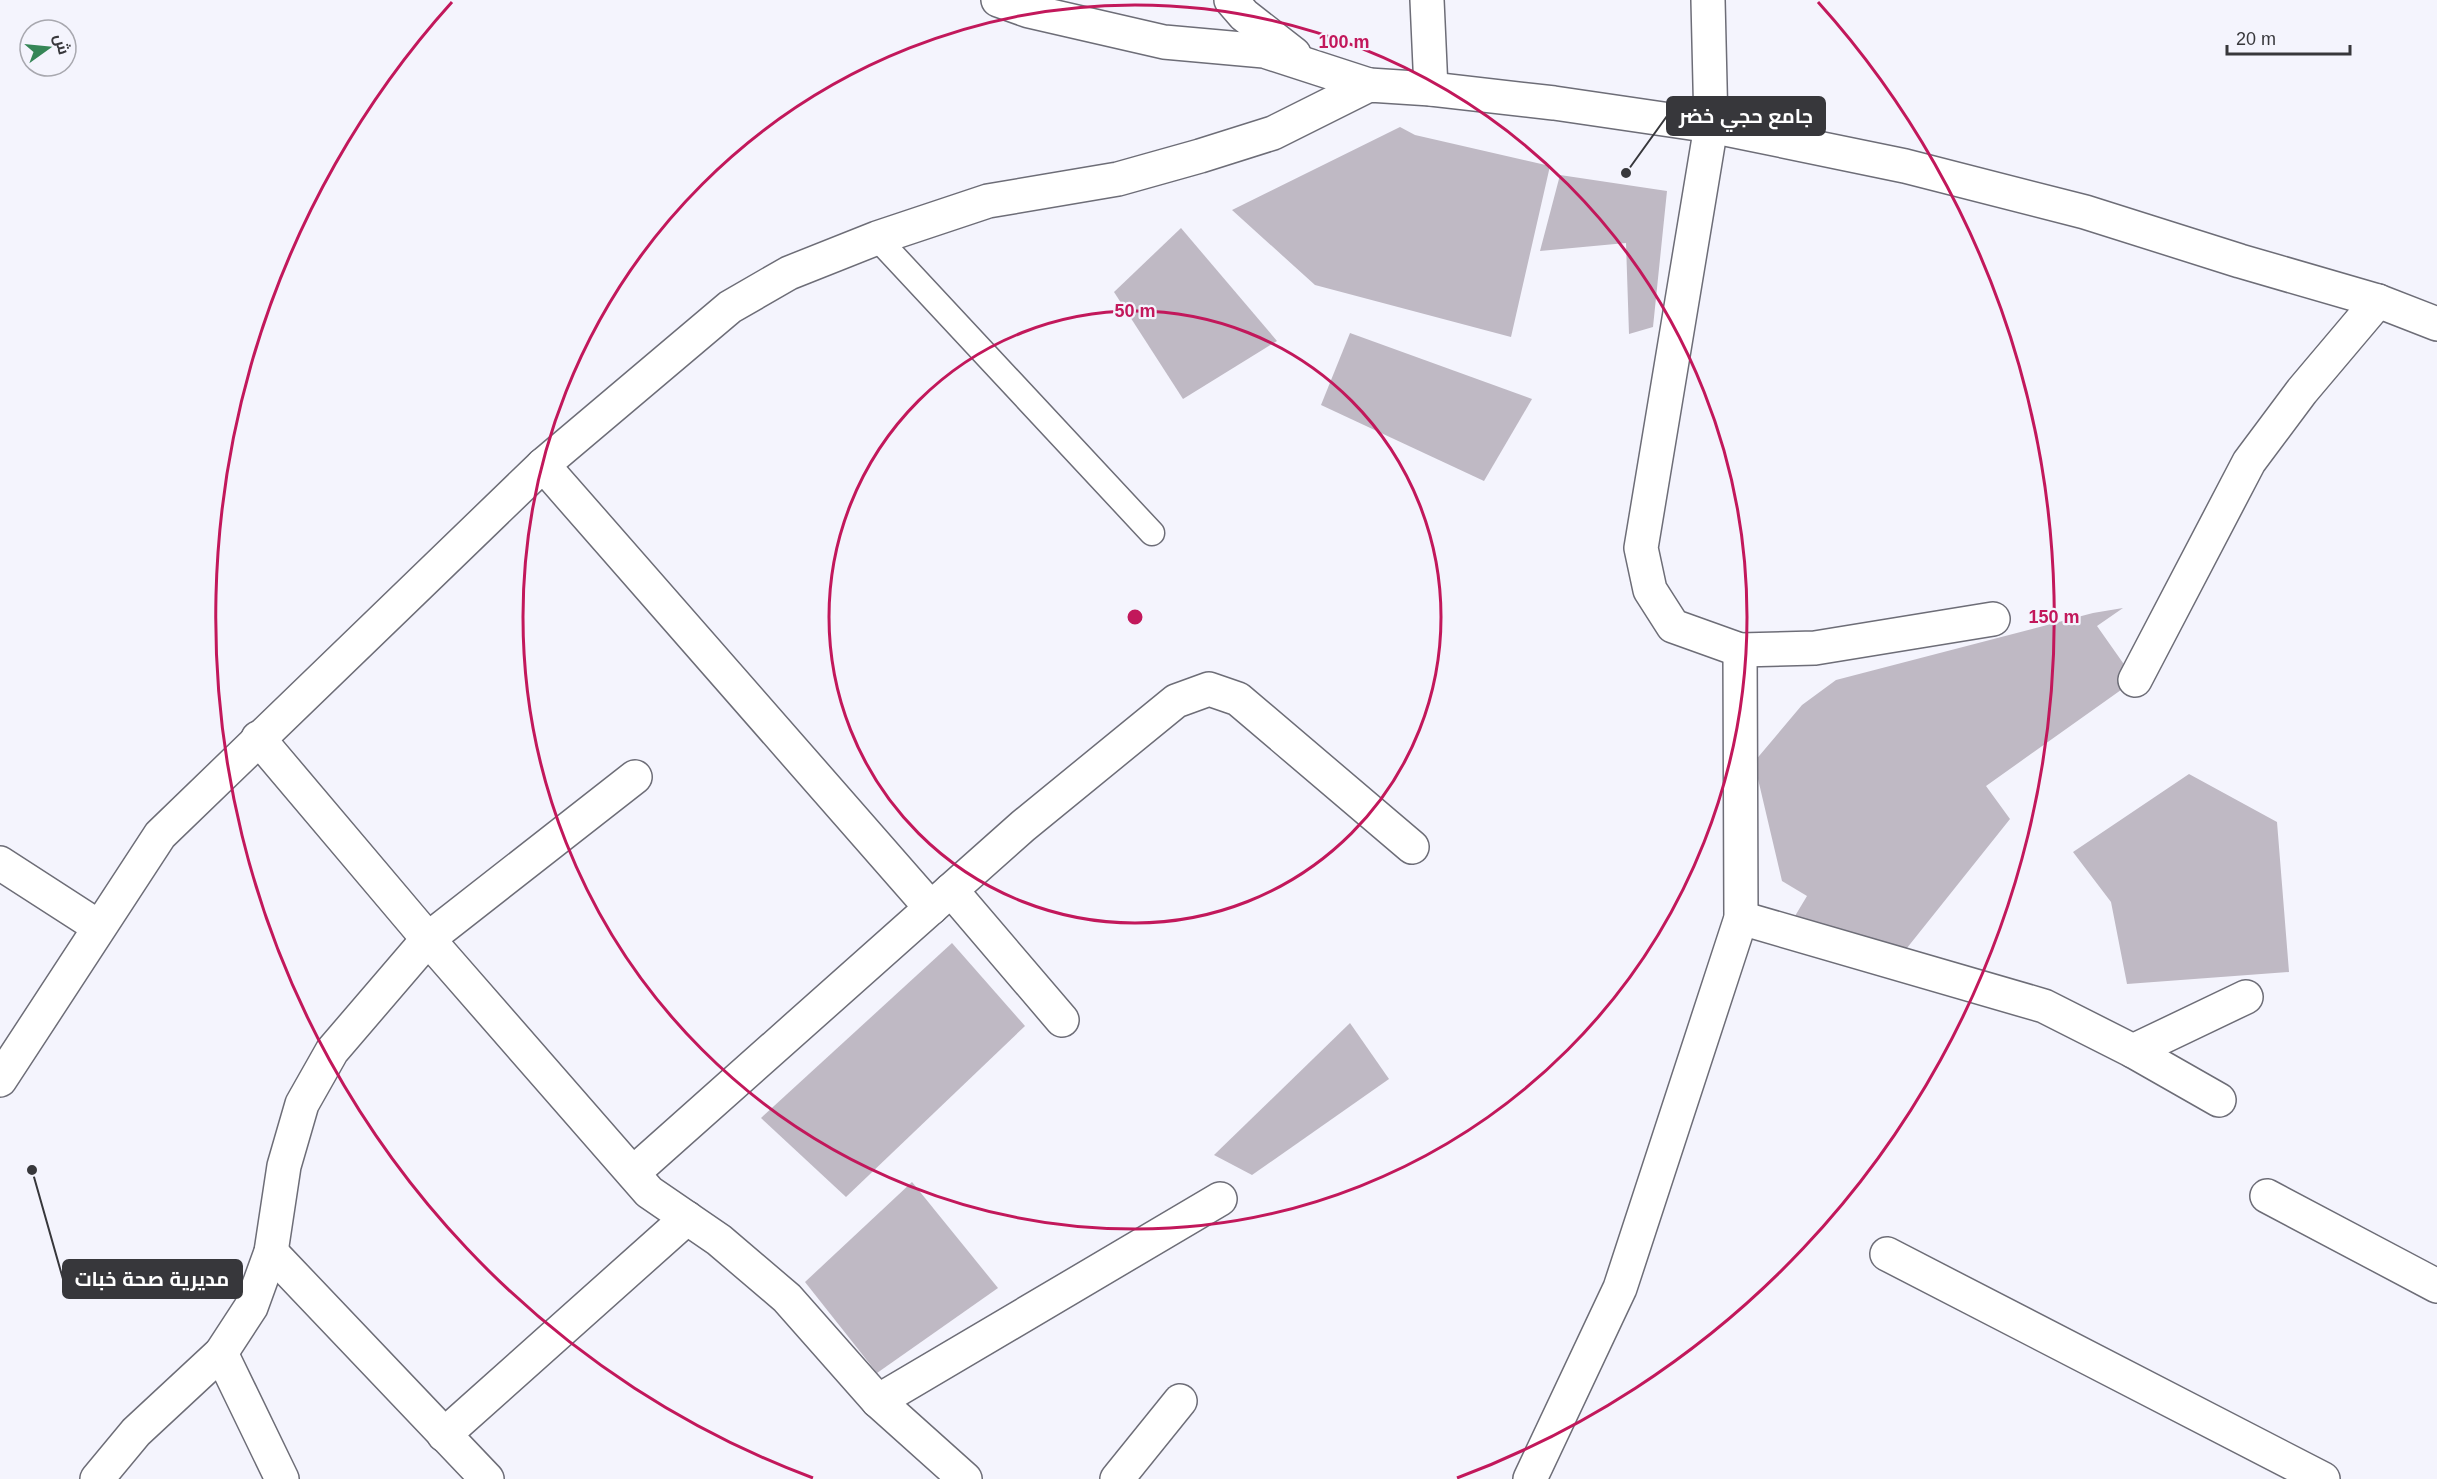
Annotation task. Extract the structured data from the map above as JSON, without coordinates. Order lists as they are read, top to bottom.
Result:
{
  "places": ["جامع حجي خضر", "مديرية صحة خبات"],
  "scale_bar": "20 m",
  "north": "right",
  "rings": ["100 m", "50 m", "150 m"]
}
